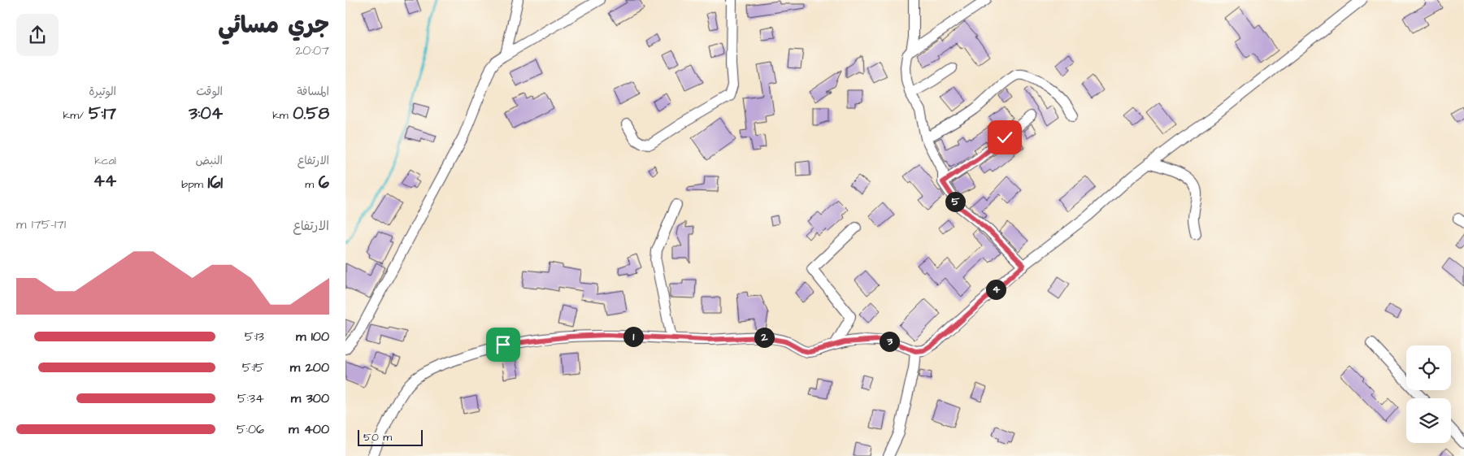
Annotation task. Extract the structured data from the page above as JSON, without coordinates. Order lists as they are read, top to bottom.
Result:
{
  "scale_bar": "50 m",
  "page": {
    "heading": ["جري مسائي", "20:07"],
    "stats": [
      ["المسافة", "0.58 km"],
      ["الوقت", "3:04"],
      ["الوتيرة", "5:17 /km"],
      ["الارتفاع", "6 m"],
      ["النبض", "161 bpm"],
      ["kcal", "44"]
    ],
    "pins": [
      "5",
      "4",
      "1",
      "2",
      "3"
    ],
    "chart": ["الارتفاع", "171–175 m"],
    "list": [
      {
        "name": "100 m",
        "note": "5:13"
      },
      {
        "name": "200 m",
        "note": "5:15"
      },
      {
        "name": "300 m",
        "note": "5:34"
      },
      {
        "name": "400 m",
        "note": "5:06"
      }
    ],
    "scale": "50 m"
  }
}
